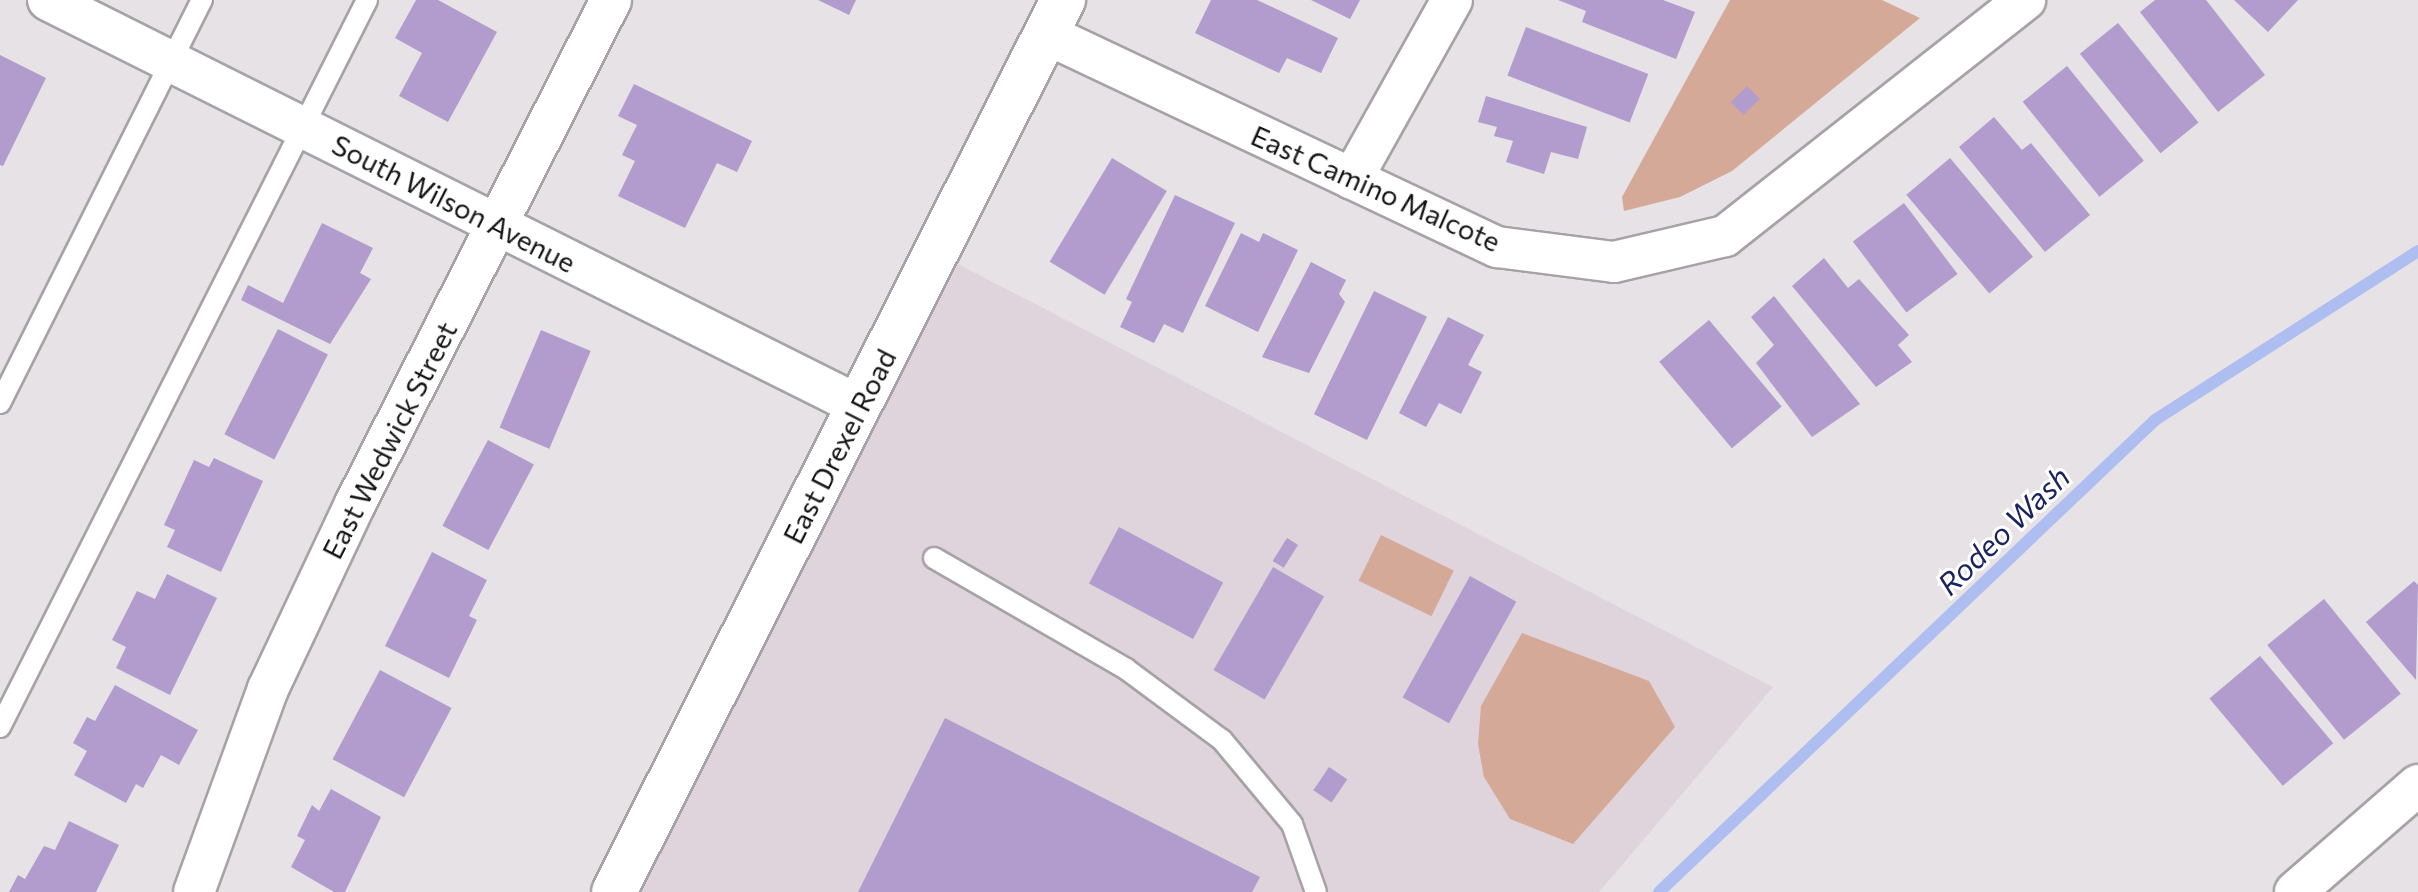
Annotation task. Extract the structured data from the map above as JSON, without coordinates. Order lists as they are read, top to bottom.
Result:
{
  "streets": {
    "street": [
      "East Camino Malcote",
      "South Wilson Avenue",
      "East Wedwick Street",
      "East Drexel Road"
    ]
  },
  "crossings": [
    ["East Camino Malcote", "East Drexel Road"],
    ["South Wilson Avenue", "East Wedwick Street"],
    ["South Wilson Avenue", "East Drexel Road"]
  ],
  "water": ["Rodeo Wash"]
}
